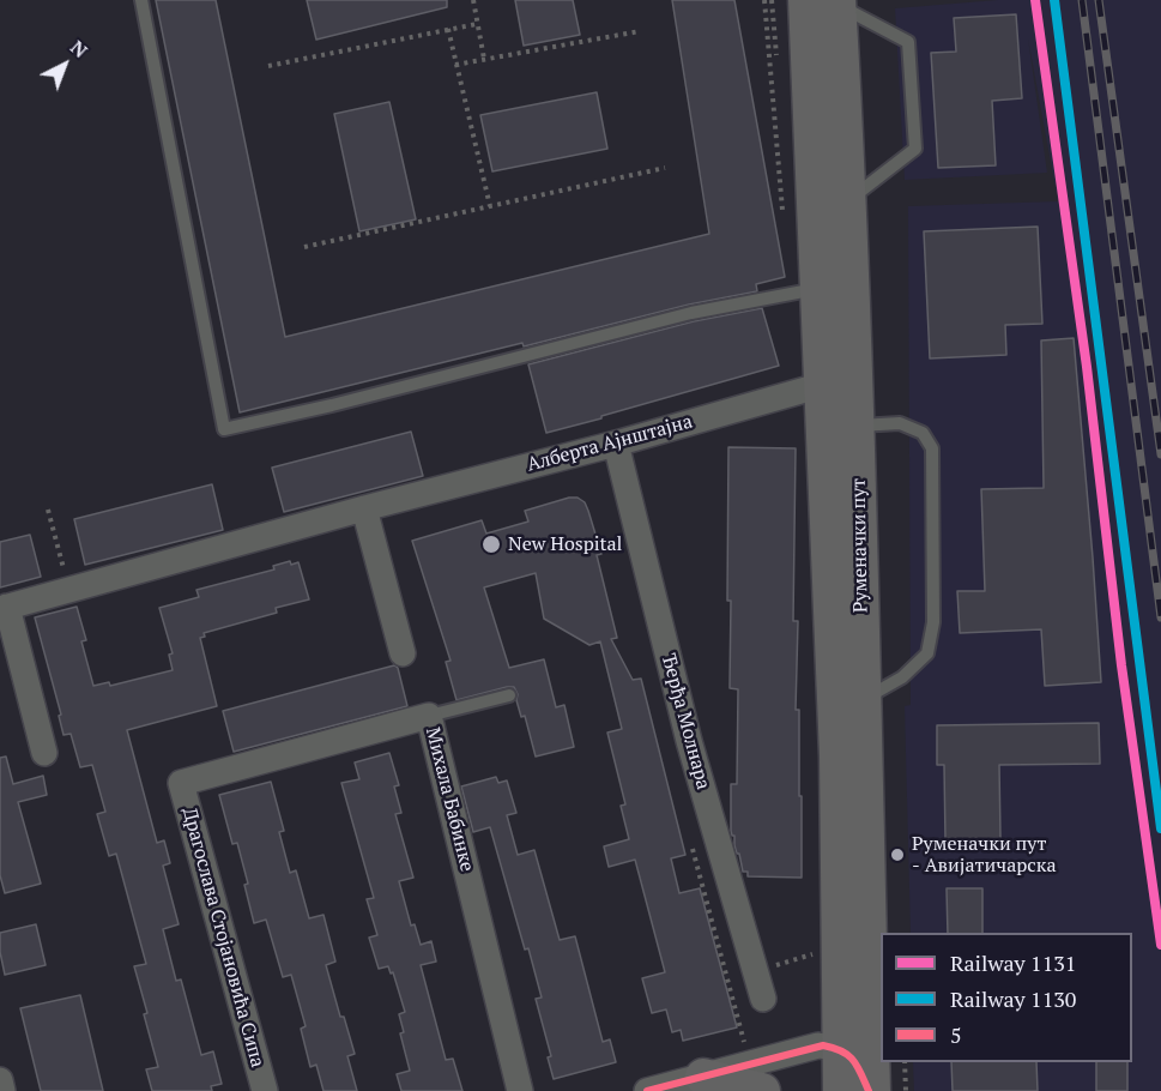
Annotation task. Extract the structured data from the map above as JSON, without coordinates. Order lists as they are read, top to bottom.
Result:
{
  "streets": {
    "main road": ["Руменачки пут"],
    "street": [
      "Алберта Ајнштајна",
      "Ђерђа Молнара",
      "Михала Бабинке",
      "Драгослава Стојановића Сипа"
    ]
  },
  "crossings": [
    ["Алберта Ајнштајна", "Руменачки пут"],
    ["Алберта Ајнштајна", "Ђерђа Молнара"],
    ["Михала Бабинке", "Драгослава Стојановића Сипа"]
  ],
  "places": ["New Hospital", "Руменачки пут - Авијатичарска"],
  "lines": ["rail line 1131", "rail line 1130", "transit line 5"],
  "legend": ["Railway 1131", "Railway 1130", "5"],
  "north": "top right"
}
